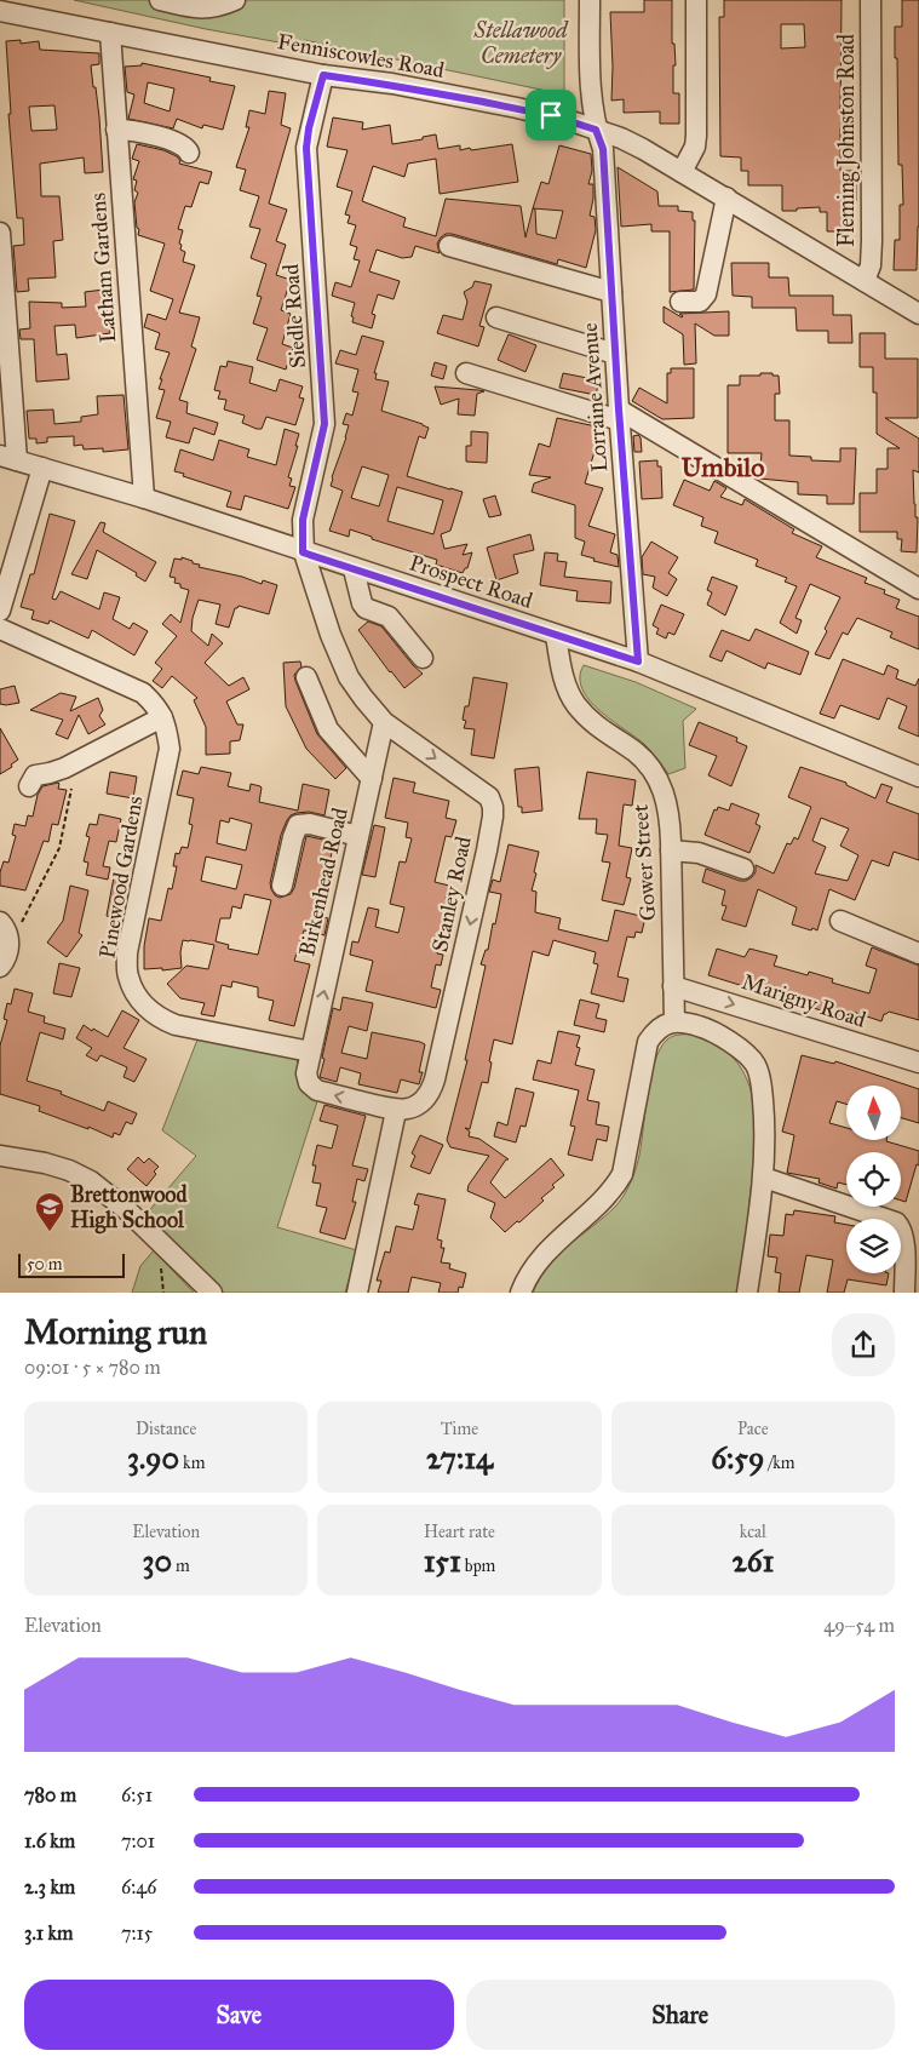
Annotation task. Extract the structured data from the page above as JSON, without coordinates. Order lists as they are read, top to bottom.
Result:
{
  "streets": {
    "street": [
      "Fenniscowles Road",
      "Fleming Johnston Road",
      "Latham Gardens",
      "Siedle Road",
      "Lorraine Avenue",
      "Prospect Road",
      "Gower Street",
      "Pinewood Gardens",
      "Birkenhead Road",
      "Stanley Road",
      "Marigny Road"
    ]
  },
  "crossings": [
    ["Fenniscowles Road", "Fleming Johnston Road"],
    ["Fenniscowles Road", "Latham Gardens"],
    ["Fenniscowles Road", "Siedle Road"],
    ["Fenniscowles Road", "Lorraine Avenue"],
    ["Latham Gardens", "Prospect Road"],
    ["Siedle Road", "Prospect Road"],
    ["Siedle Road", "Stanley Road"],
    ["Lorraine Avenue", "Prospect Road"],
    ["Prospect Road", "Gower Street"],
    ["Prospect Road", "Stanley Road"],
    ["Gower Street", "Marigny Road"],
    ["Pinewood Gardens", "Birkenhead Road"],
    ["Birkenhead Road", "Stanley Road"]
  ],
  "one_way": ["Birkenhead Road", "Stanley Road"],
  "districts": ["Umbilo"],
  "parks": ["Stellawood Cemetery"],
  "places": {
    "school or university": ["Brettonwood High School"]
  },
  "scale_bar": "50 m",
  "north": "top",
  "page": {
    "scale": "50 m",
    "heading": ["Morning run", "09:01 · 5 × 780 m"],
    "stats": [
      ["Distance", "3.90 km"],
      ["Time", "27:14"],
      ["Pace", "6:59 /km"],
      ["Elevation", "30 m"],
      ["Heart rate", "151 bpm"],
      ["kcal", "261"]
    ],
    "chart": ["Elevation", "49–54 m"],
    "list": [
      {
        "name": "780 m",
        "note": "6:51"
      },
      {
        "name": "1.6 km",
        "note": "7:01"
      },
      {
        "name": "2.3 km",
        "note": "6:46"
      },
      {
        "name": "3.1 km",
        "note": "7:15"
      }
    ],
    "buttons": ["Save", "Share"]
  }
}
